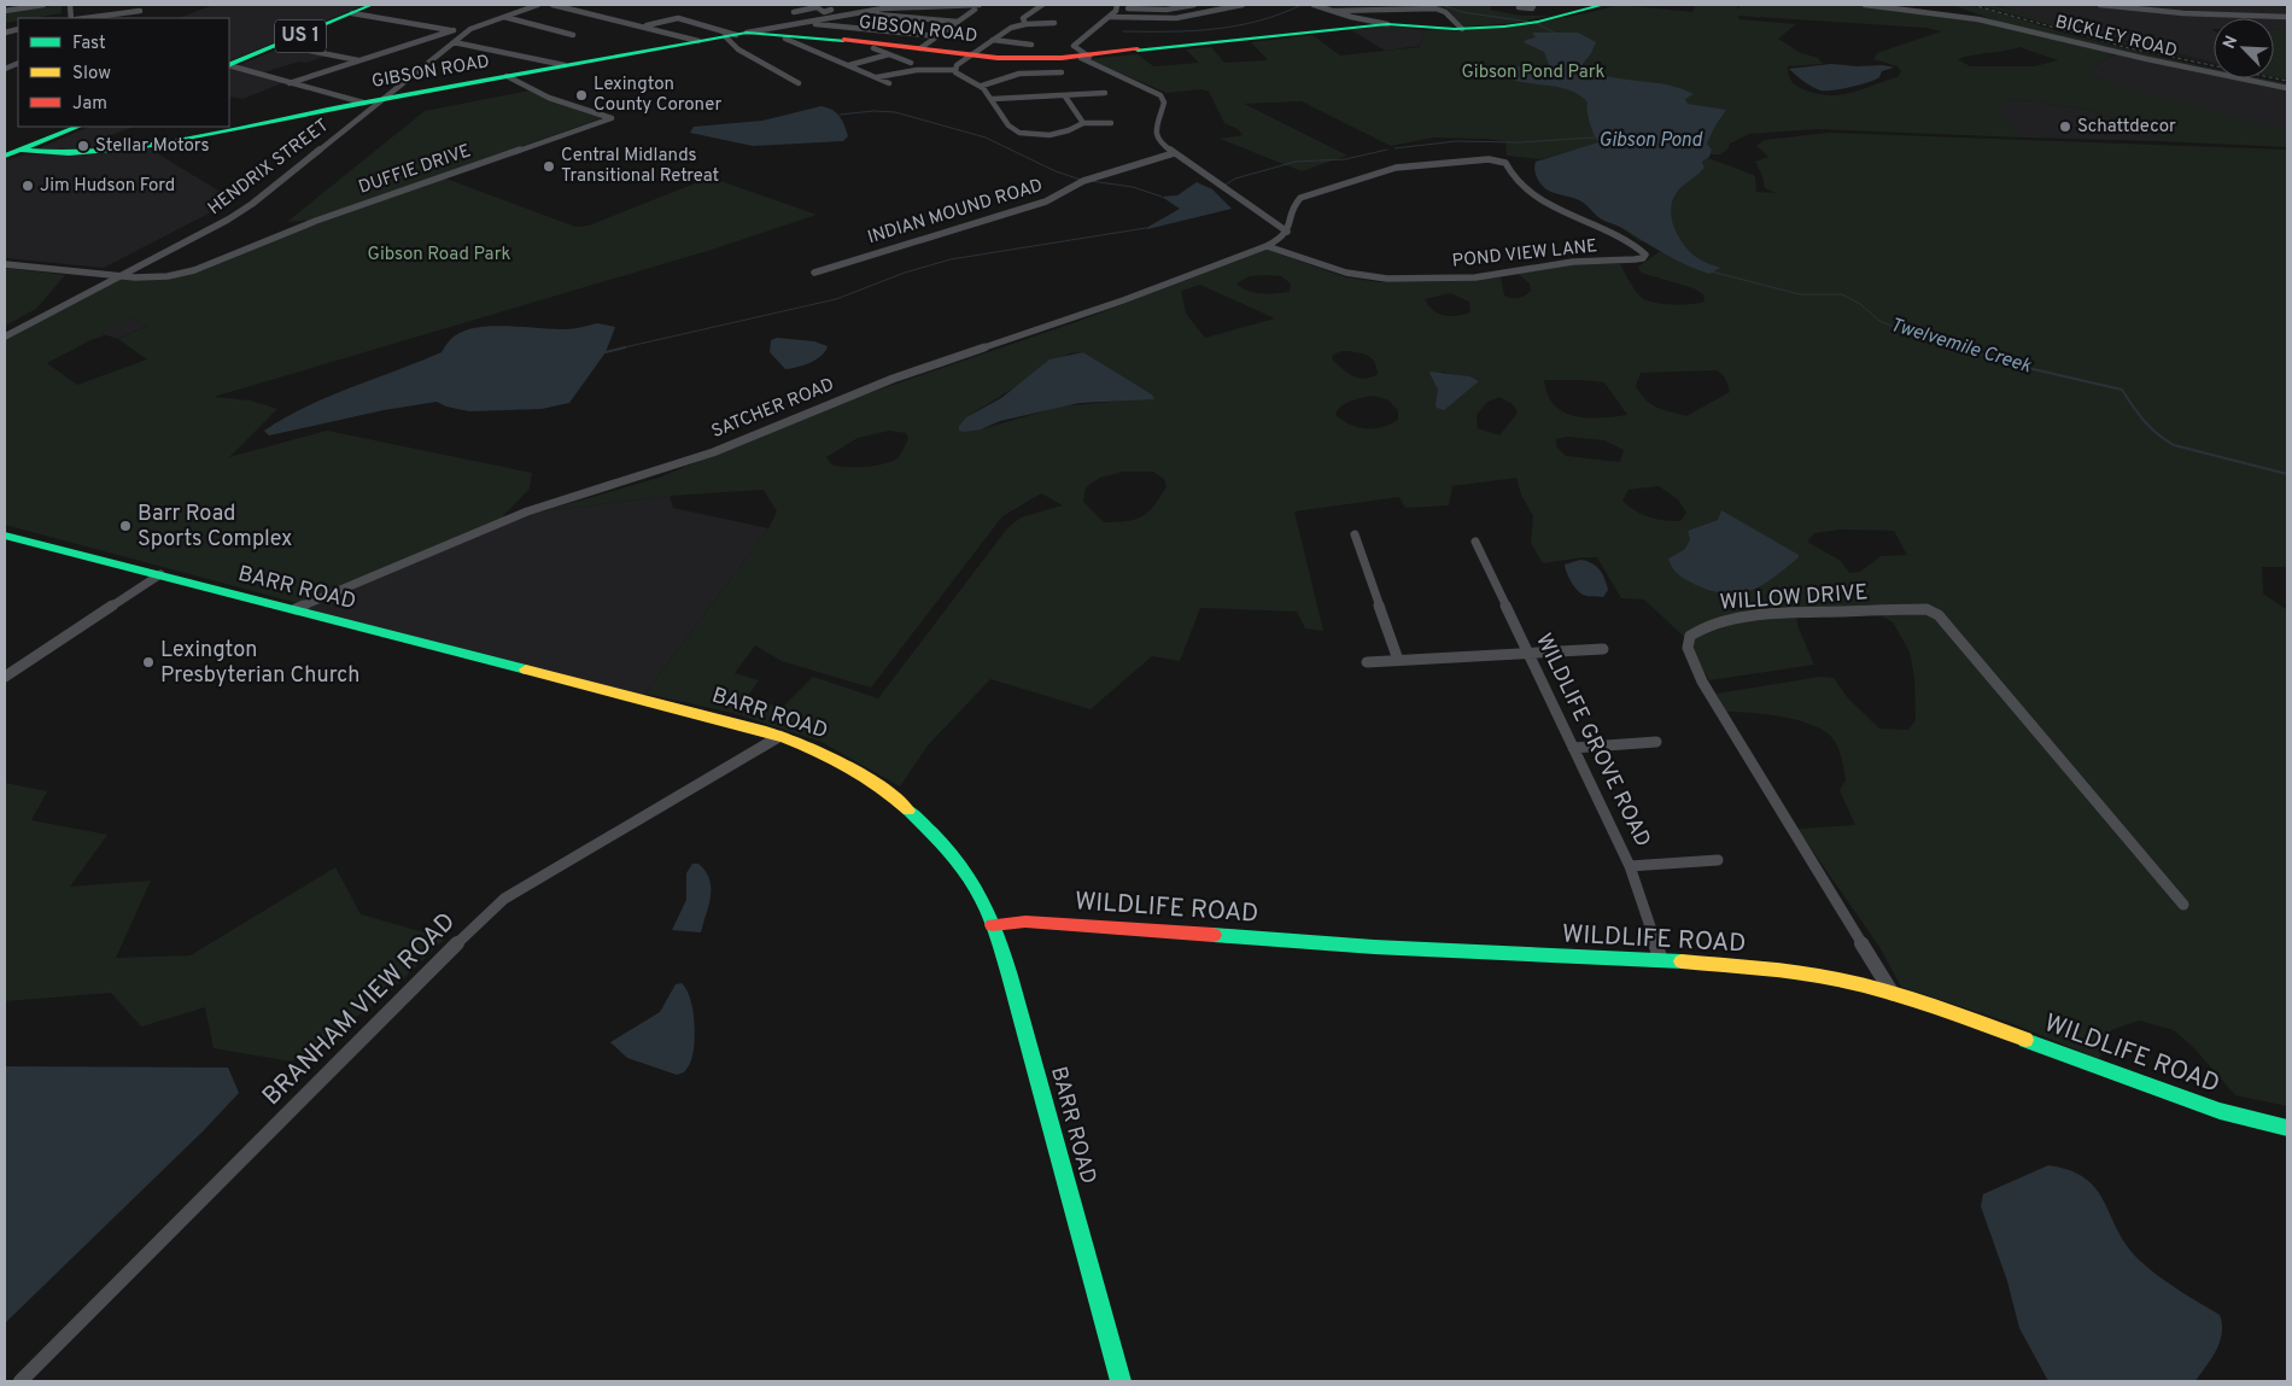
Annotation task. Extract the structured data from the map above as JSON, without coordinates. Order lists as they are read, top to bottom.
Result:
{
  "streets": {
    "street": [
      "GIBSON ROAD",
      "US 1",
      "BICKLEY ROAD",
      "HENDRIX STREET",
      "DUFFIE DRIVE",
      "INDIAN MOUND ROAD",
      "POND VIEW LANE",
      "SATCHER ROAD",
      "BARR ROAD",
      "WILLOW DRIVE",
      "WILDLIFE GROVE ROAD",
      "WILDLIFE ROAD",
      "BRANHAM VIEW ROAD"
    ]
  },
  "crossings": [
    ["GIBSON ROAD", "HENDRIX STREET"],
    ["GIBSON ROAD", "DUFFIE DRIVE"],
    ["HENDRIX STREET", "DUFFIE DRIVE"],
    ["POND VIEW LANE", "SATCHER ROAD"],
    ["SATCHER ROAD", "BARR ROAD"],
    ["BARR ROAD", "WILDLIFE ROAD"],
    ["BARR ROAD", "BRANHAM VIEW ROAD"],
    ["WILLOW DRIVE", "WILDLIFE ROAD"],
    ["WILDLIFE GROVE ROAD", "WILDLIFE ROAD"]
  ],
  "water": ["Gibson Pond", "Twelvemile Creek"],
  "parks": ["Gibson Pond Park", "Gibson Road Park"],
  "places": [
    "Lexington County Coroner",
    "Schattdecor",
    "Stellar Motors",
    "Central Midlands Transitional Retreat",
    "Jim Hudson Ford",
    "Barr Road Sports Complex",
    "Lexington Presbyterian Church"
  ],
  "legend": ["Fast", "Slow", "Jam"],
  "north": "top left"
}
